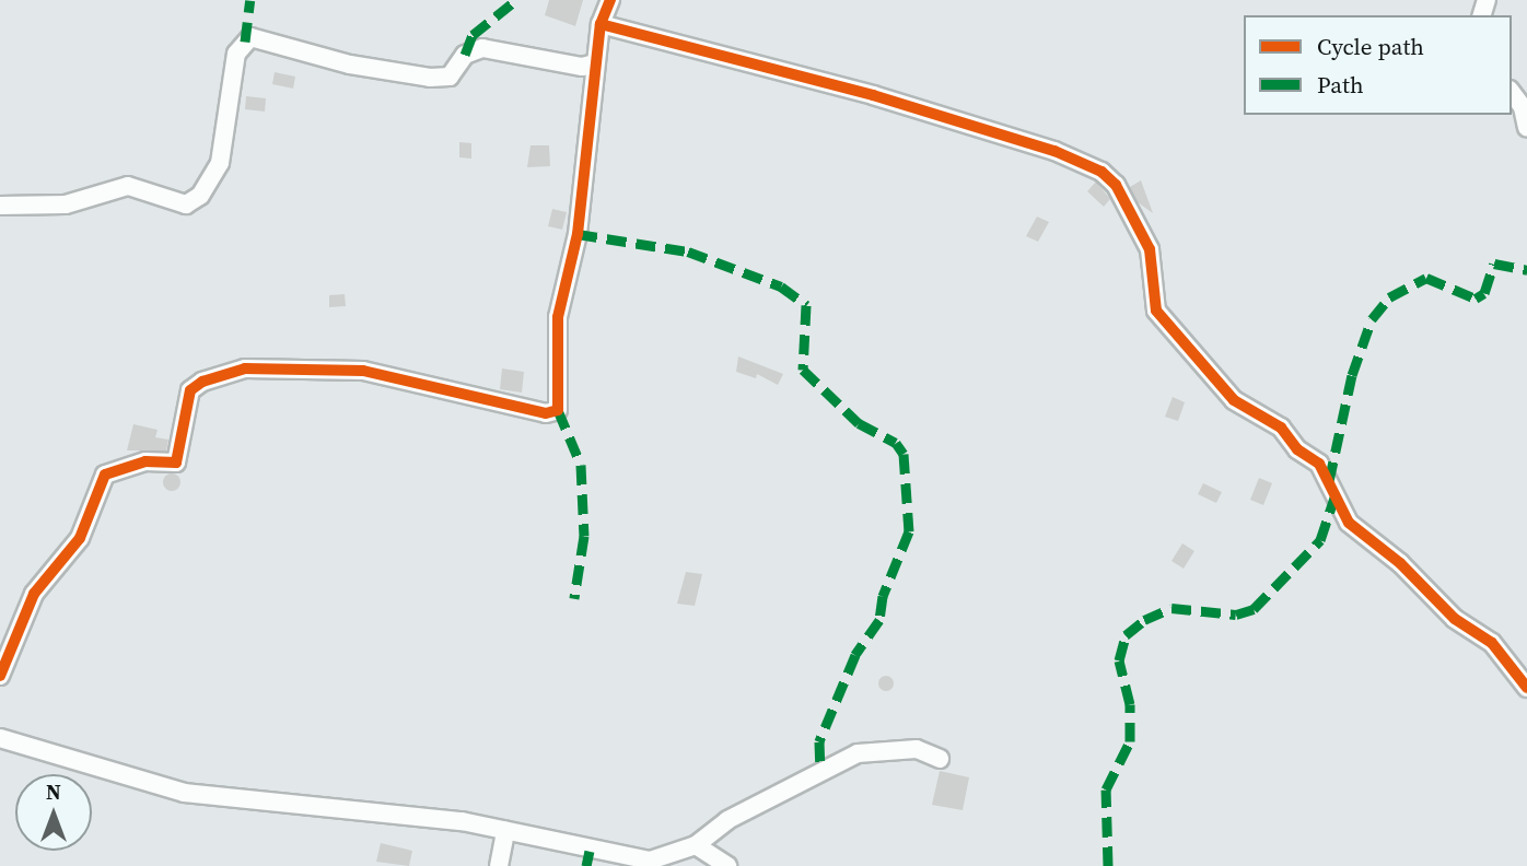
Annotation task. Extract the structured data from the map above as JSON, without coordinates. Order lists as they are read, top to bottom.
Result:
{
  "legend": ["Cycle path", "Path"],
  "north": "top"
}
